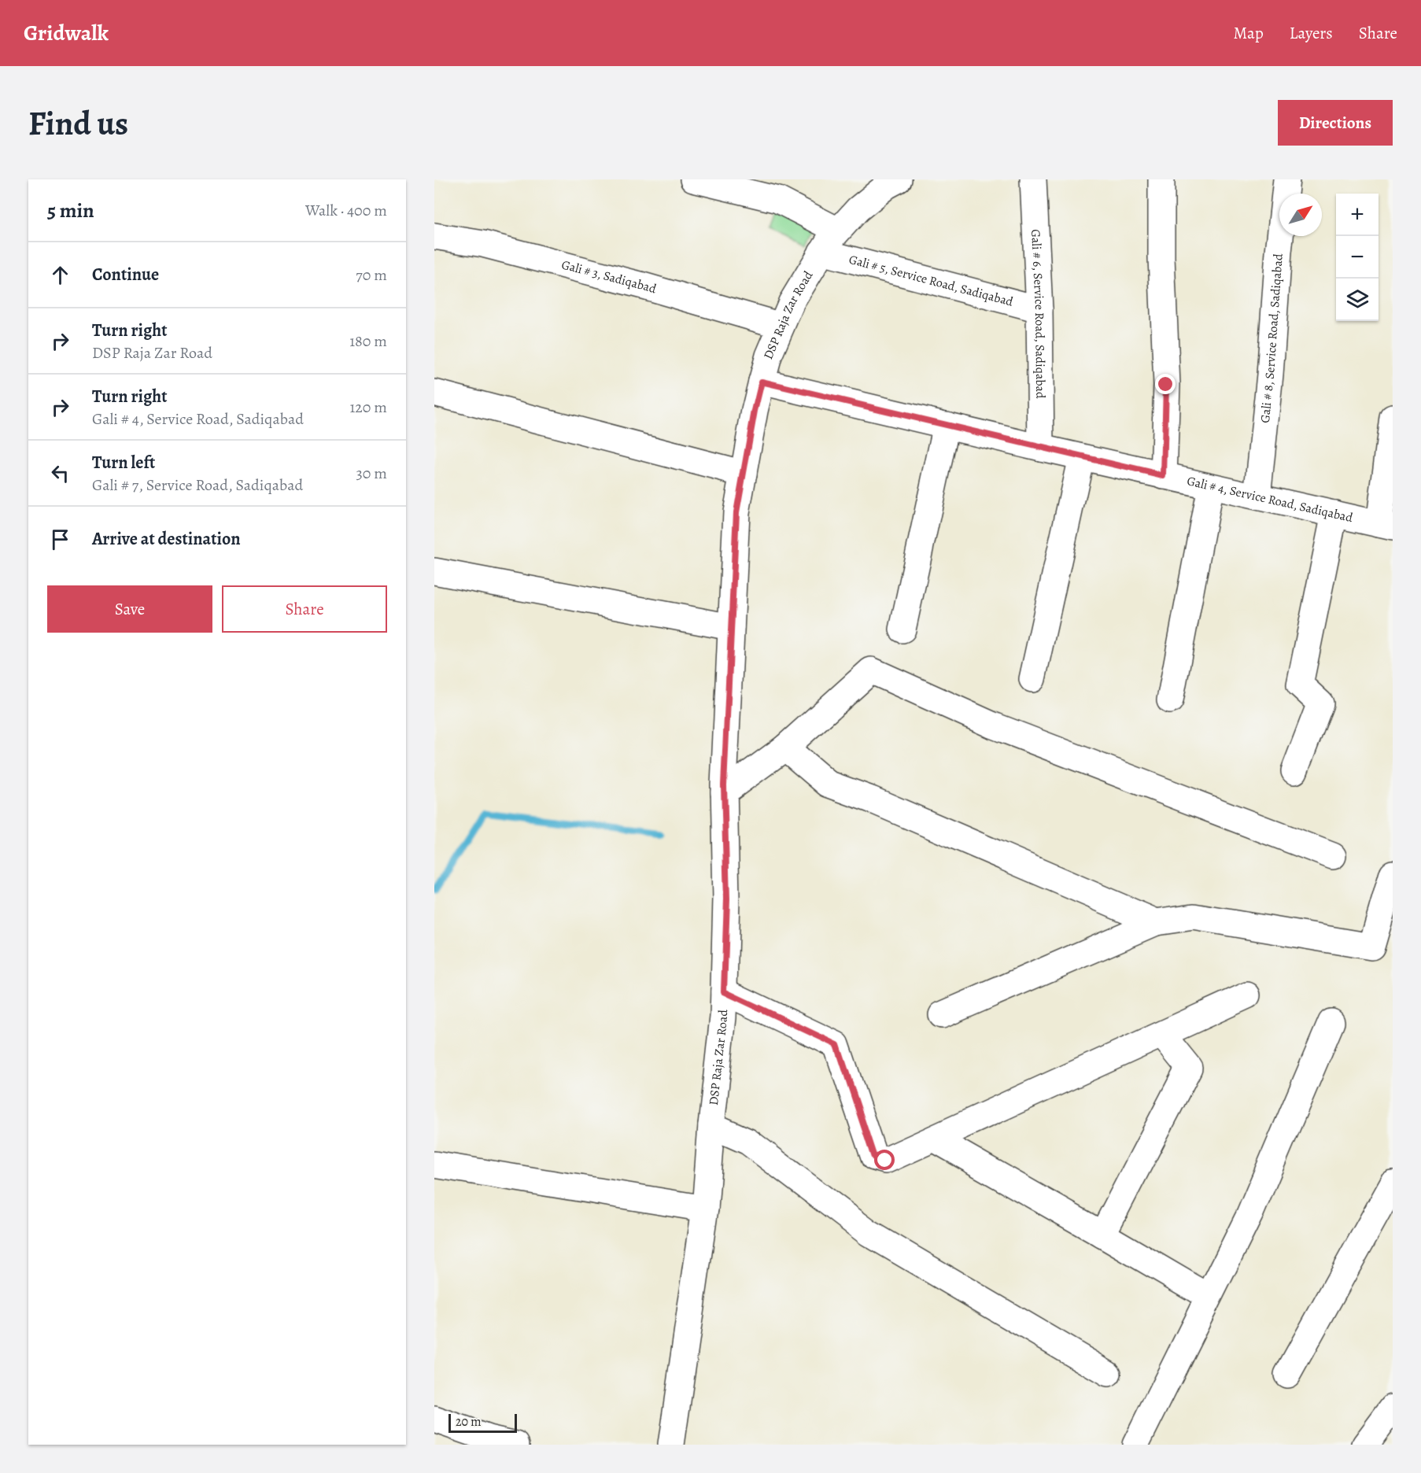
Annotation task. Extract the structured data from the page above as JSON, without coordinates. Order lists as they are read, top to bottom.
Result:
{
  "streets": {
    "street": [
      "Gali # 3, Sadiqabad",
      "Gali # 5, Service Road, Sadiqabad",
      "Gali # 6, Service Road, Sadiqabad",
      "DSP Raja Zar Road",
      "Gali # 8, Service Road, Sadiqabad",
      "Gali # 4, Service Road, Sadiqabad"
    ]
  },
  "crossings": [
    ["Gali # 3, Sadiqabad", "DSP Raja Zar Road"],
    ["Gali # 5, Service Road, Sadiqabad", "Gali # 6, Service Road, Sadiqabad"],
    ["Gali # 5, Service Road, Sadiqabad", "DSP Raja Zar Road"],
    ["Gali # 6, Service Road, Sadiqabad", "Gali # 4, Service Road, Sadiqabad"],
    ["DSP Raja Zar Road", "Gali # 4, Service Road, Sadiqabad"],
    ["Gali # 8, Service Road, Sadiqabad", "Gali # 4, Service Road, Sadiqabad"]
  ],
  "scale_bar": "20 m",
  "north": "top right",
  "page": {
    "header": "Gridwalk",
    "nav": ["Map", "Layers", "Share"],
    "buttons": [
      "Directions",
      ["Save", "Share"]
    ],
    "title": "Find us",
    "heading": ["5 min", "Walk · 400 m"],
    "map_buttons": ["+", "−"],
    "list": [
      ["Continue", "70 m"],
      ["Turn right", "DSP Raja Zar Road", "180 m"],
      ["Turn right", "Gali # 4, Service Road, Sadiqabad", "120 m"],
      ["Turn left", "Gali # 7, Service Road, Sadiqabad", "30 m"],
      "Arrive at destination"
    ],
    "scale": "20 m"
  }
}
